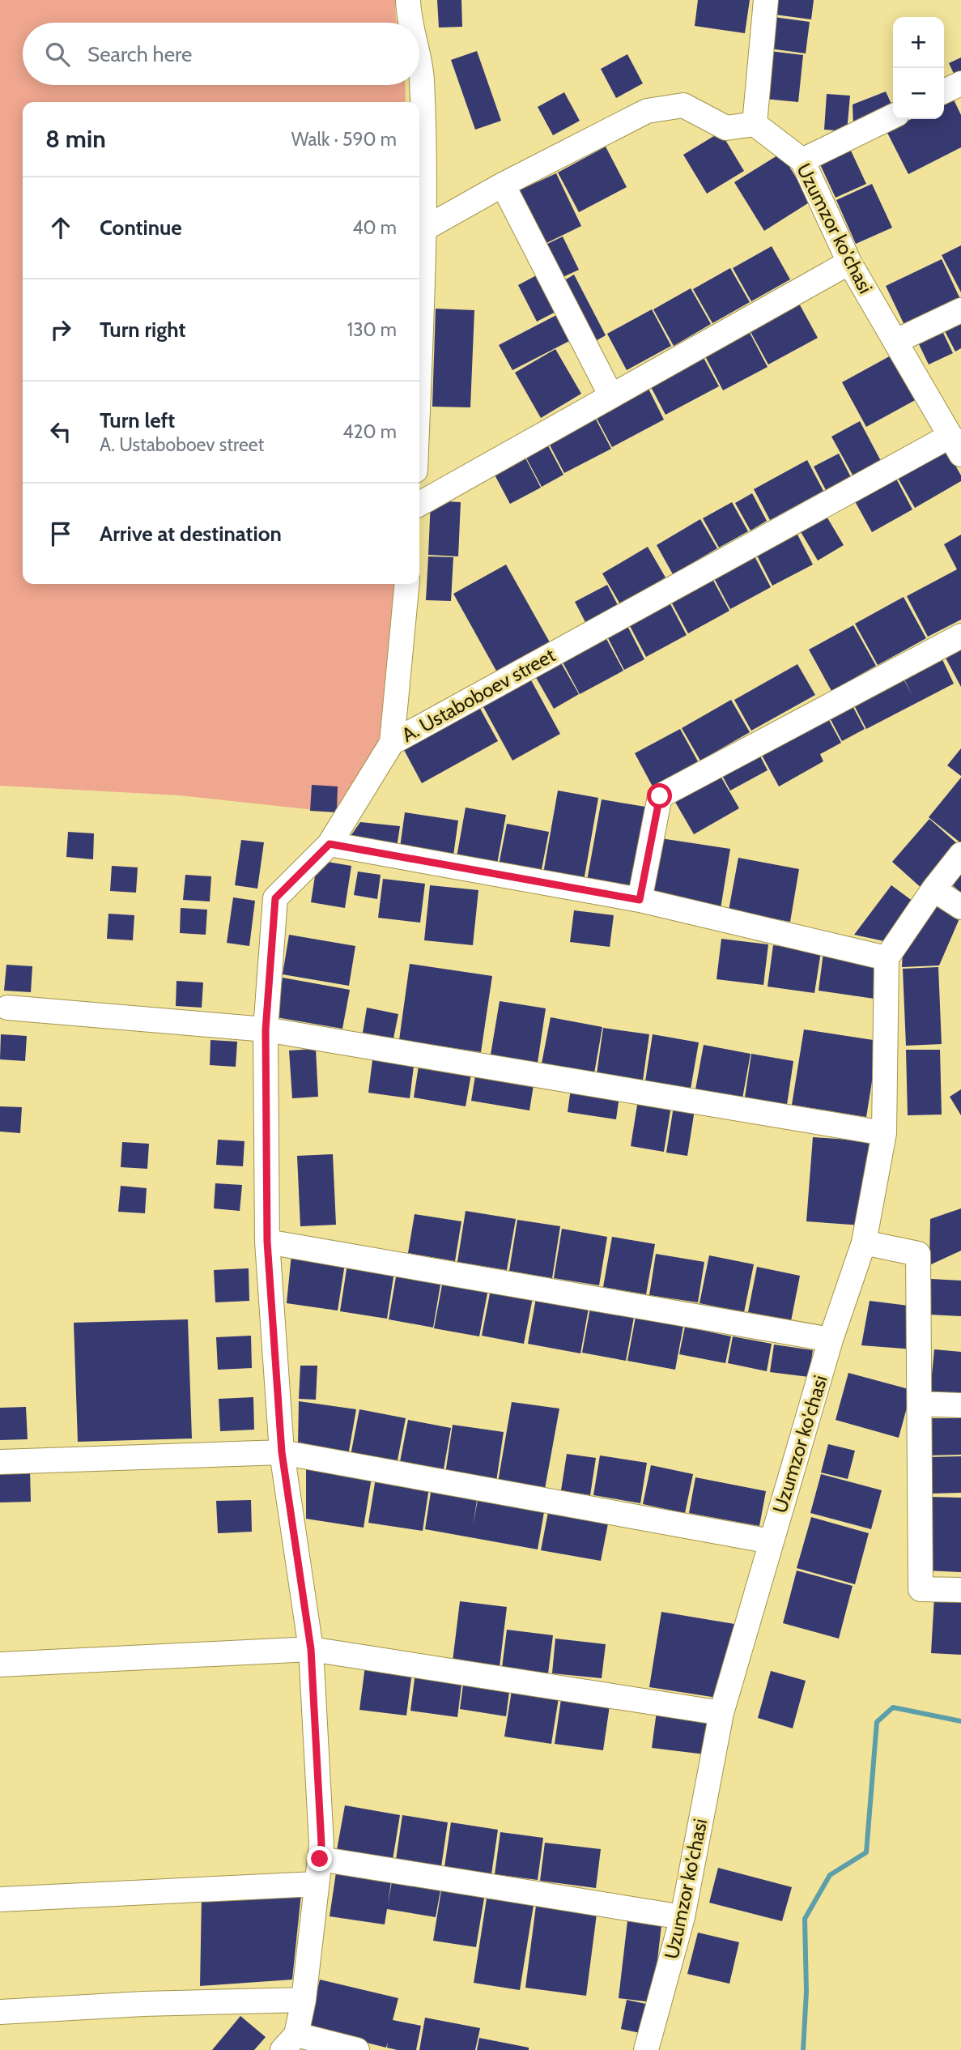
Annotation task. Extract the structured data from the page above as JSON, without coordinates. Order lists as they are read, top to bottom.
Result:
{
  "streets": {
    "street": ["Uzumzor ko'chasi", "A. Ustaboboev street"]
  },
  "crossings": [
    ["Uzumzor ko'chasi", "A. Ustaboboev street"]
  ],
  "page": {
    "map_buttons": ["+", "−"],
    "search": "Search here",
    "heading": ["8 min", "Walk · 590 m"],
    "list": [
      ["Continue", "40 m"],
      ["Turn right", "130 m"],
      ["Turn left", "A. Ustaboboev street", "420 m"],
      "Arrive at destination"
    ]
  }
}
